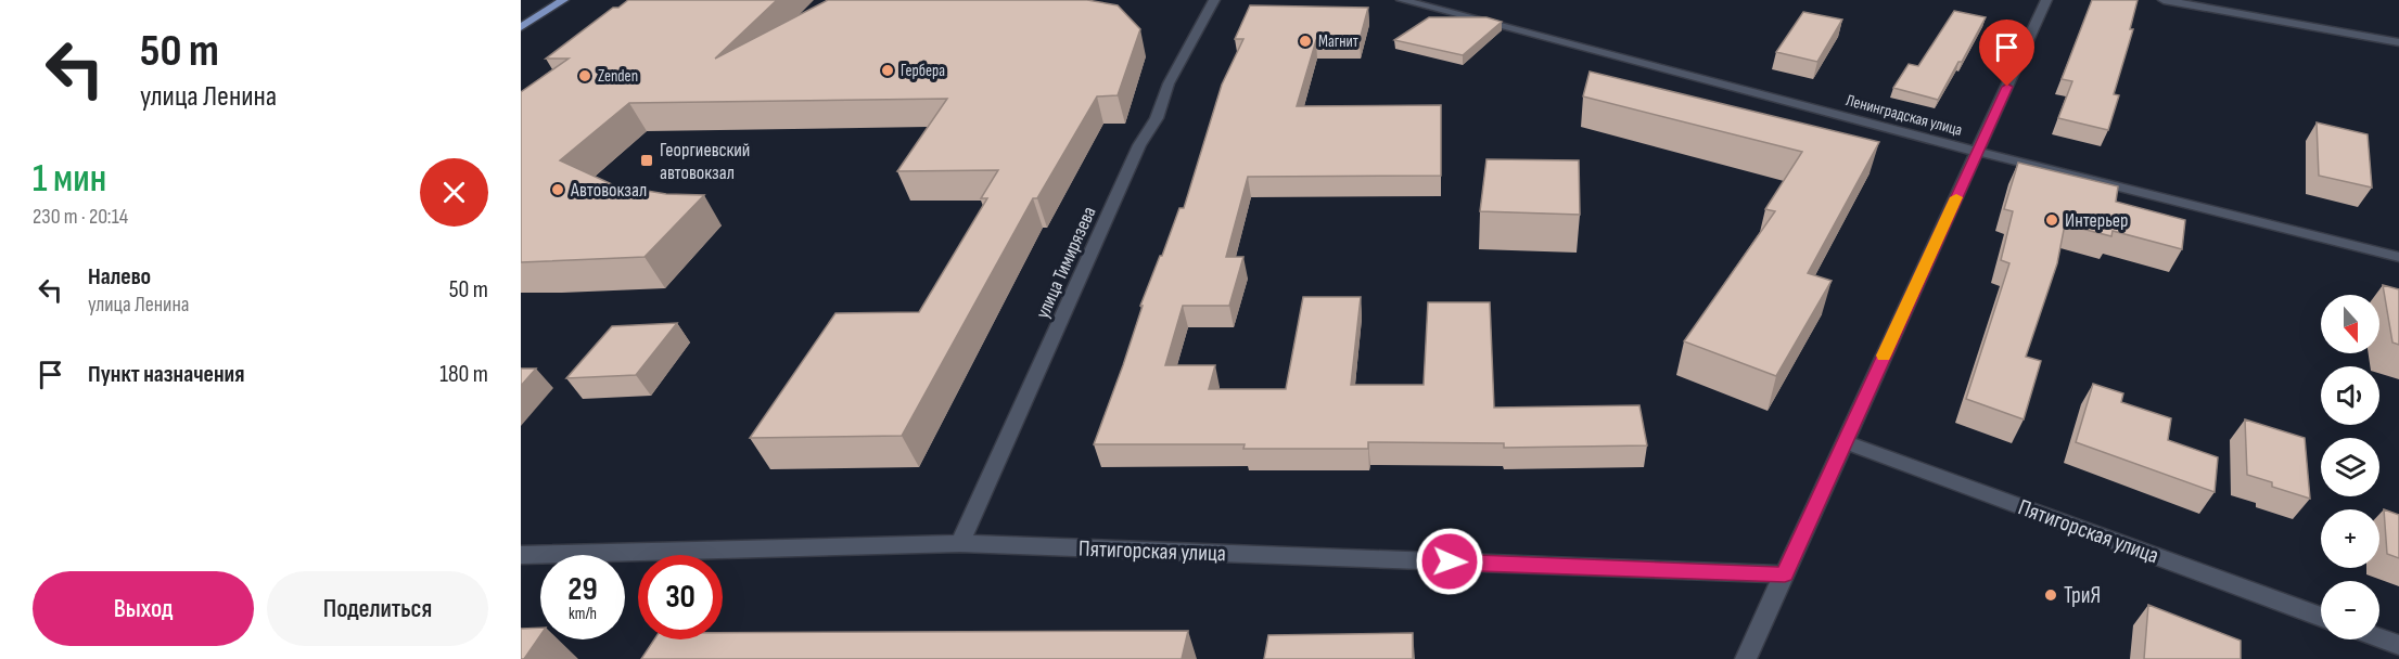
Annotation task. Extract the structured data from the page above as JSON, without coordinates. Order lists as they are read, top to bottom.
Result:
{
  "streets": {
    "street": ["Ленинградская улица", "улица Тимирязева", "Пятигорская улица"]
  },
  "crossings": [
    ["улица Тимирязева", "Пятигорская улица"]
  ],
  "places": {
    "other": [
      "Магнит",
      "Гербера",
      "Zenden",
      "Автовокзал",
      "Интерьер",
      "ТриЯ"
    ],
    "transit": ["Георгиевский автовокзал"]
  },
  "north": "bottom",
  "page": {
    "turn": ["50 m", "улица Ленина"],
    "heading": ["1 мин", "230 m · 20:14"],
    "list": [
      {
        "name": "Налево",
        "note": "улица Ленина",
        "value": "50 m"
      },
      {
        "name": "Пункт назначения",
        "value": "180 m"
      }
    ],
    "map_buttons": ["+", "−"],
    "speed": "29 km/h",
    "limit": "30",
    "buttons": ["Выход", "Поделиться"]
  }
}
